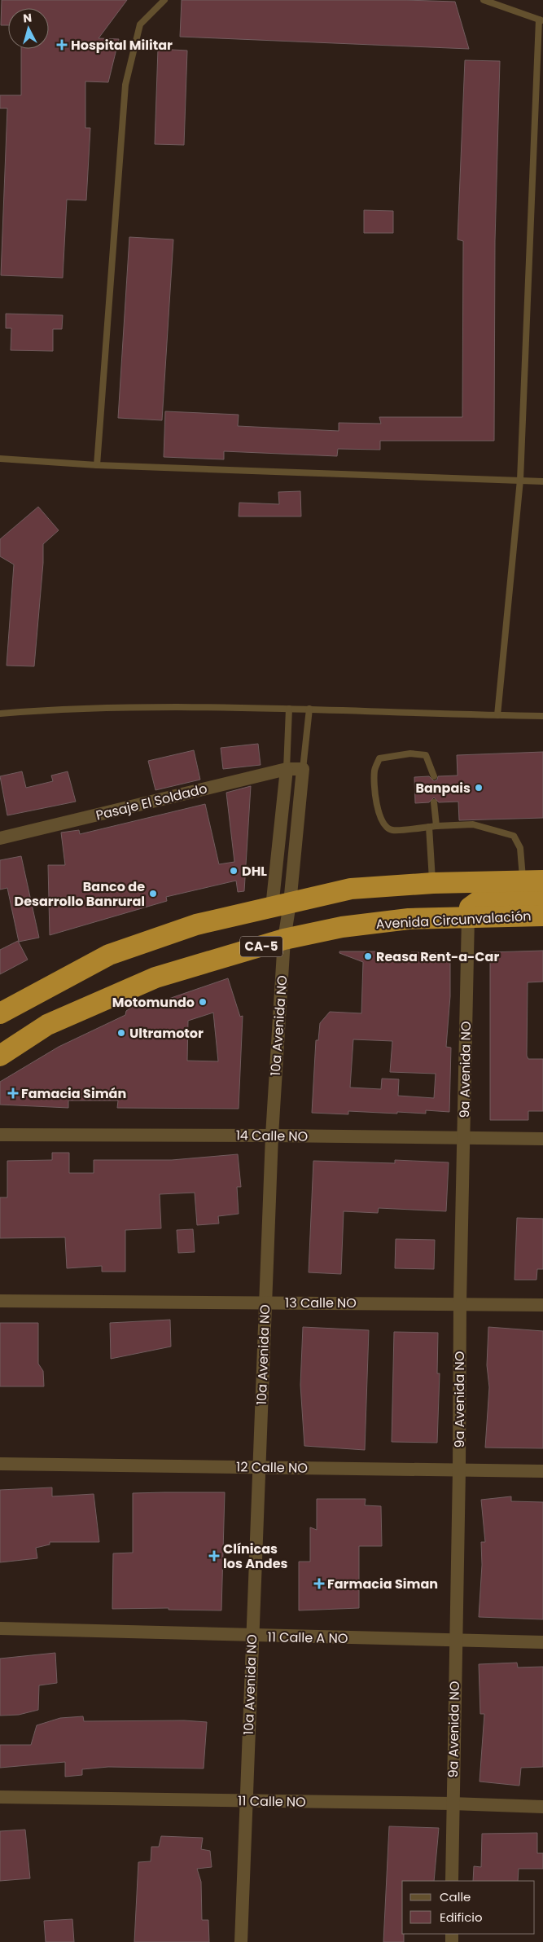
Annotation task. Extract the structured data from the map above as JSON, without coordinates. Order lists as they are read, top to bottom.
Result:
{
  "streets": {
    "highway": ["Avenida Circunvalación", "CA-5"],
    "street": [
      "Pasaje El Soldado",
      "10a Avenida NO",
      "9a Avenida NO",
      "14 Calle NO",
      "13 Calle NO",
      "12 Calle NO",
      "11 Calle A NO",
      "11 Calle NO"
    ]
  },
  "crossings": [
    ["Pasaje El Soldado", "10a Avenida NO"],
    ["Avenida Circunvalación", "10a Avenida NO"],
    ["Avenida Circunvalación", "9a Avenida NO"],
    ["10a Avenida NO", "14 Calle NO"],
    ["10a Avenida NO", "13 Calle NO"],
    ["10a Avenida NO", "12 Calle NO"],
    ["10a Avenida NO", "11 Calle A NO"],
    ["10a Avenida NO", "11 Calle NO"],
    ["9a Avenida NO", "14 Calle NO"],
    ["9a Avenida NO", "13 Calle NO"],
    ["9a Avenida NO", "12 Calle NO"],
    ["9a Avenida NO", "11 Calle A NO"],
    ["9a Avenida NO", "11 Calle NO"]
  ],
  "places": {
    "health": [
      "Hospital Militar",
      "Famacia Simán",
      "Clínicas los Andes",
      "Farmacia Siman"
    ],
    "other": [
      "Banpais",
      "DHL",
      "Banco de Desarrollo Banrural",
      "Reasa Rent-a-Car",
      "Motomundo",
      "Ultramotor"
    ]
  },
  "legend": ["Calle", "Edificio"],
  "north": "top"
}
